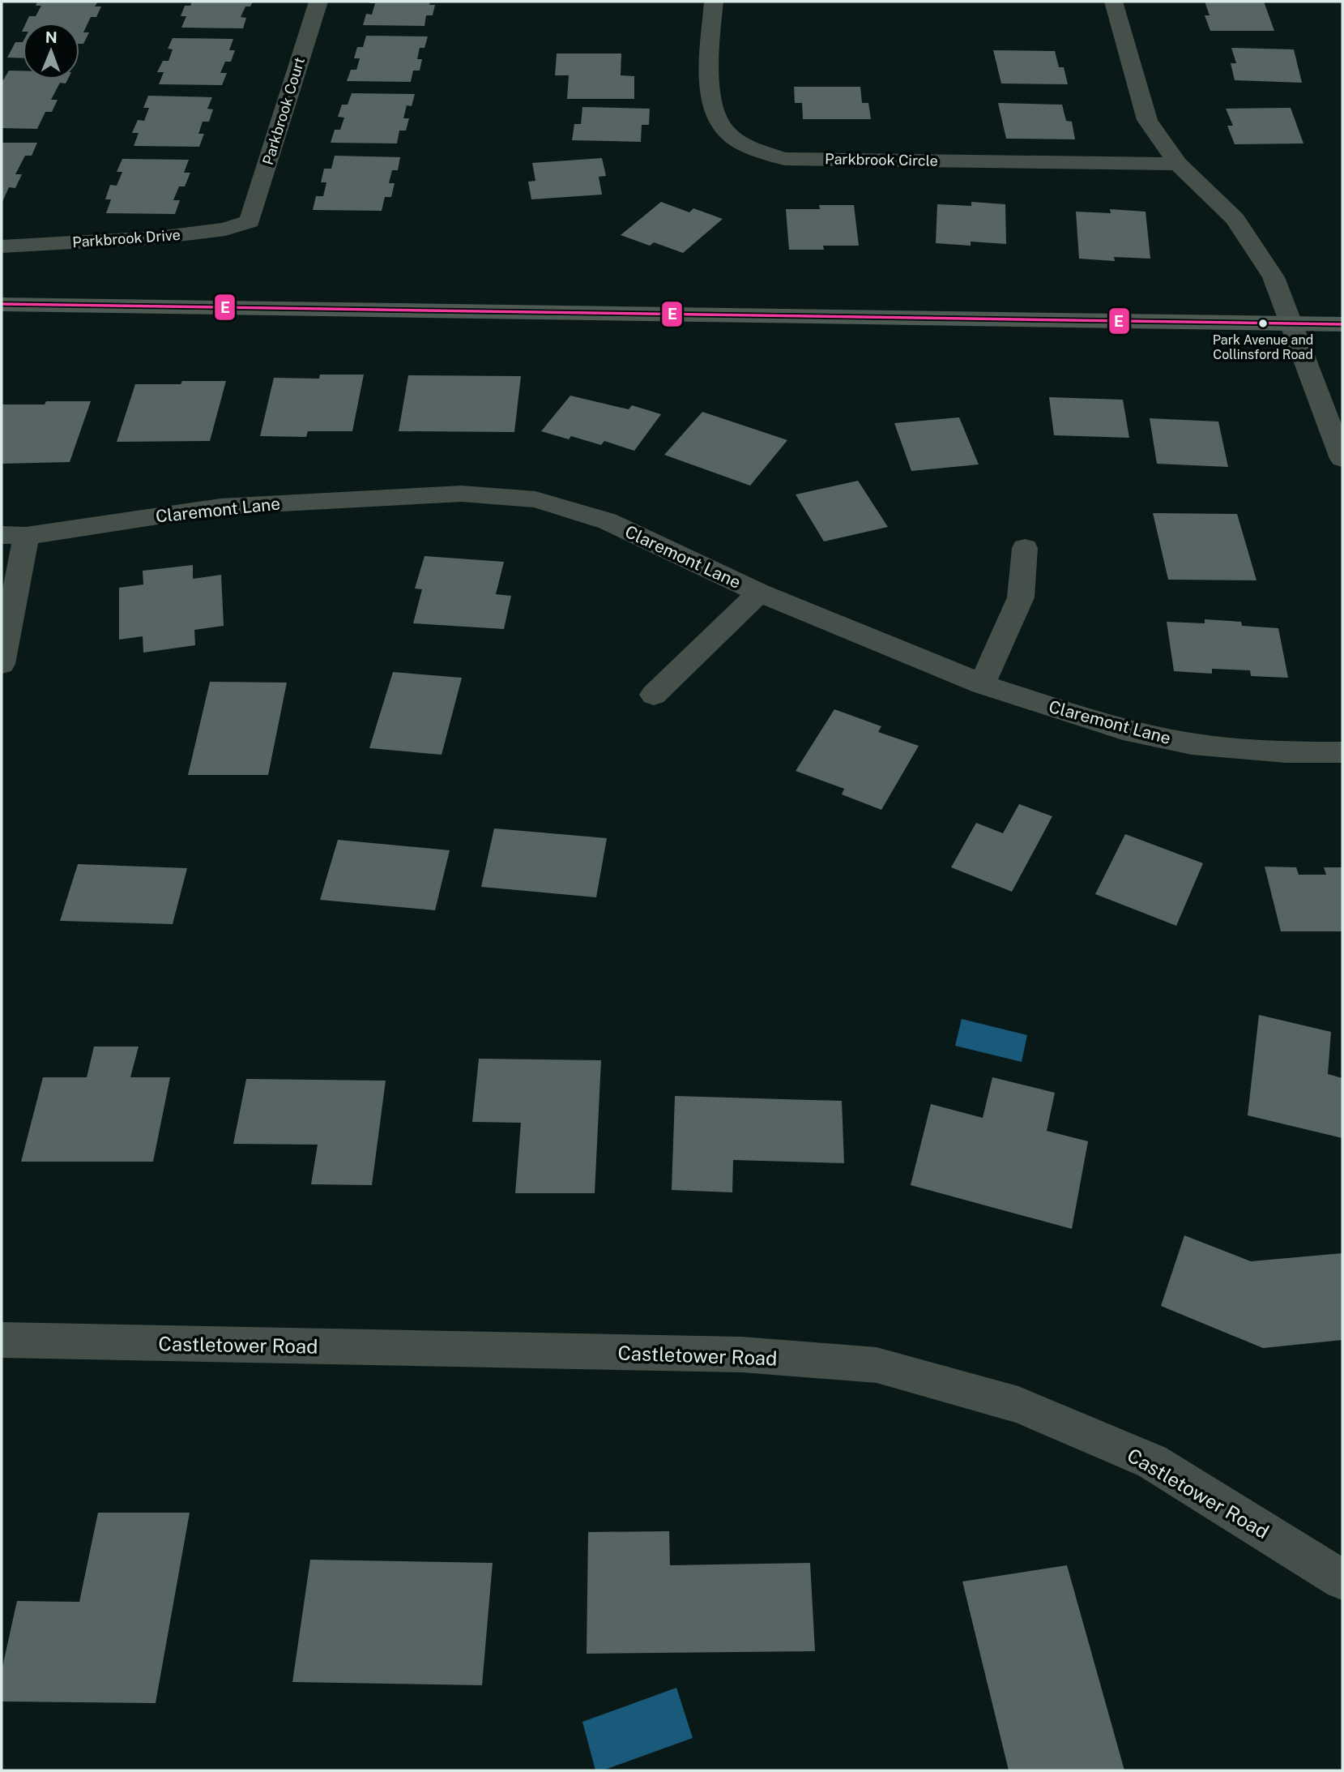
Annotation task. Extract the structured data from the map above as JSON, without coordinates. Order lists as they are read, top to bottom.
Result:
{
  "streets": {
    "street": [
      "Parkbrook Court",
      "Parkbrook Circle",
      "Parkbrook Drive",
      "Claremont Lane",
      "Castletower Road"
    ]
  },
  "crossings": [
    ["Parkbrook Court", "Parkbrook Drive"]
  ],
  "places": ["Park Avenue and Collinsford Road"],
  "lines": ["transit line E"],
  "north": "top"
}
